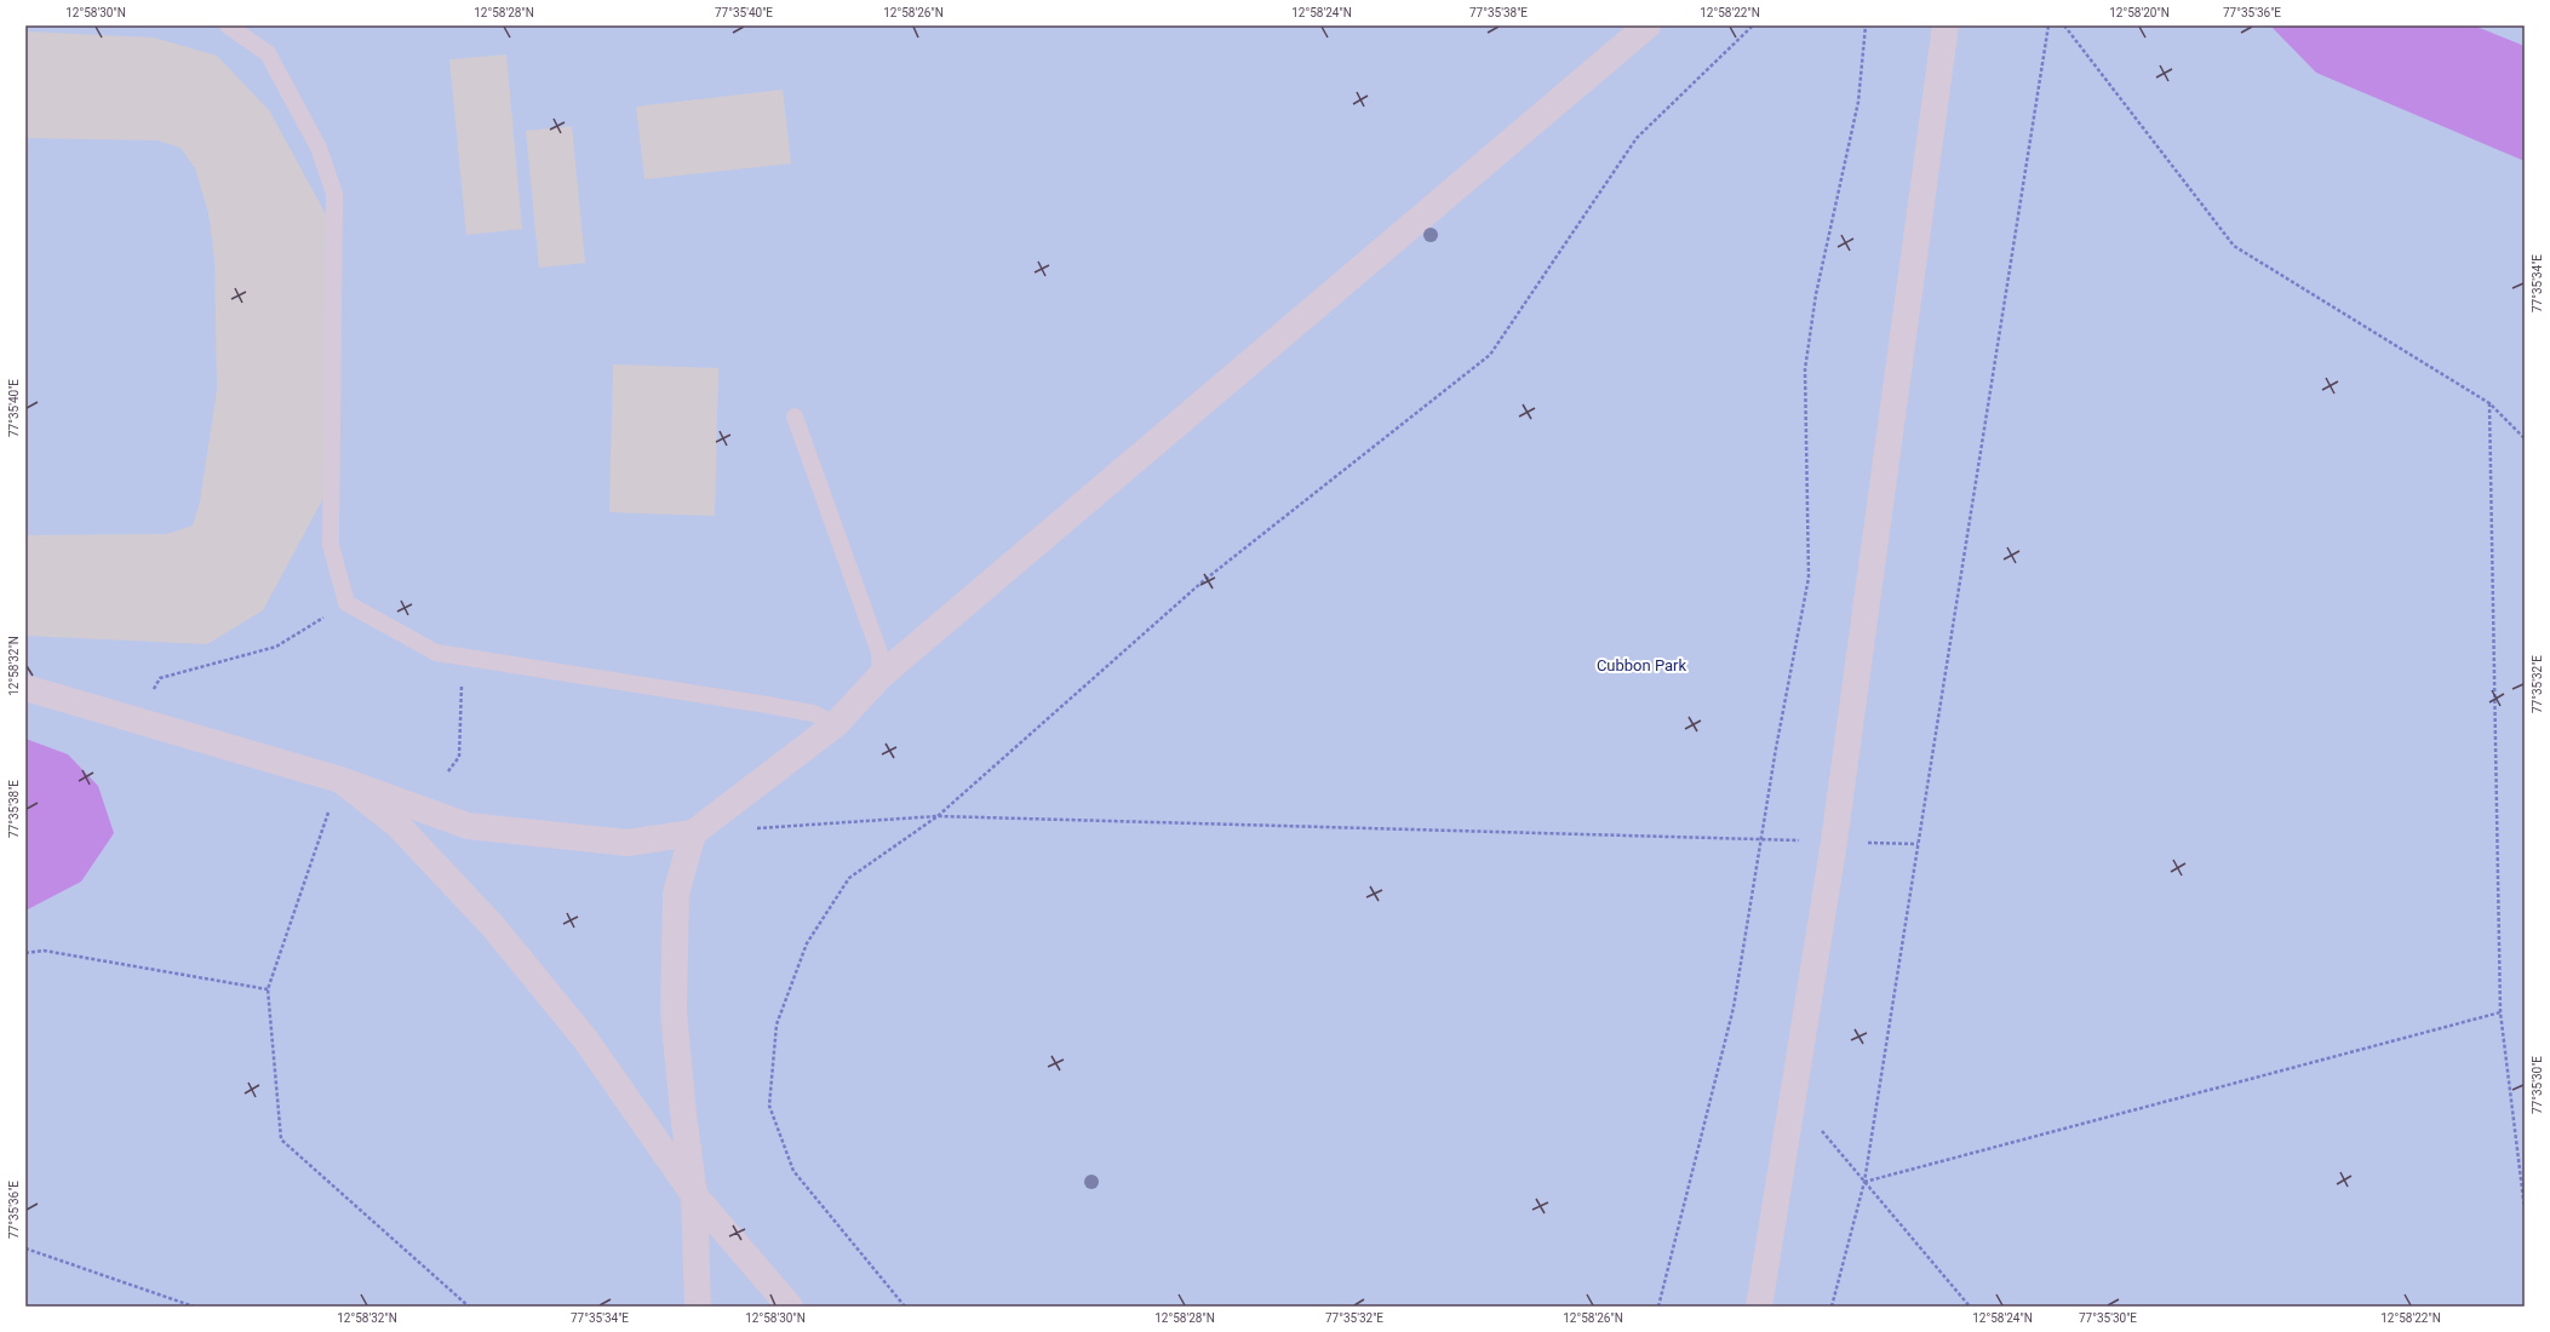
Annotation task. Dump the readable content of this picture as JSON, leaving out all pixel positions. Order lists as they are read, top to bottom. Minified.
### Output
{"parks":["Cubbon Park"],"coordinates":["12°58'30\"N","12°58'28\"N","77°35'40\"E","12°58'26\"N","12°58'24\"N","77°35'38\"E","12°58'22\"N","12°58'20\"N","77°35'36\"E","77°35'34\"E","12°58'32\"N","77°35'32\"E","77°35'30\"E"]}
